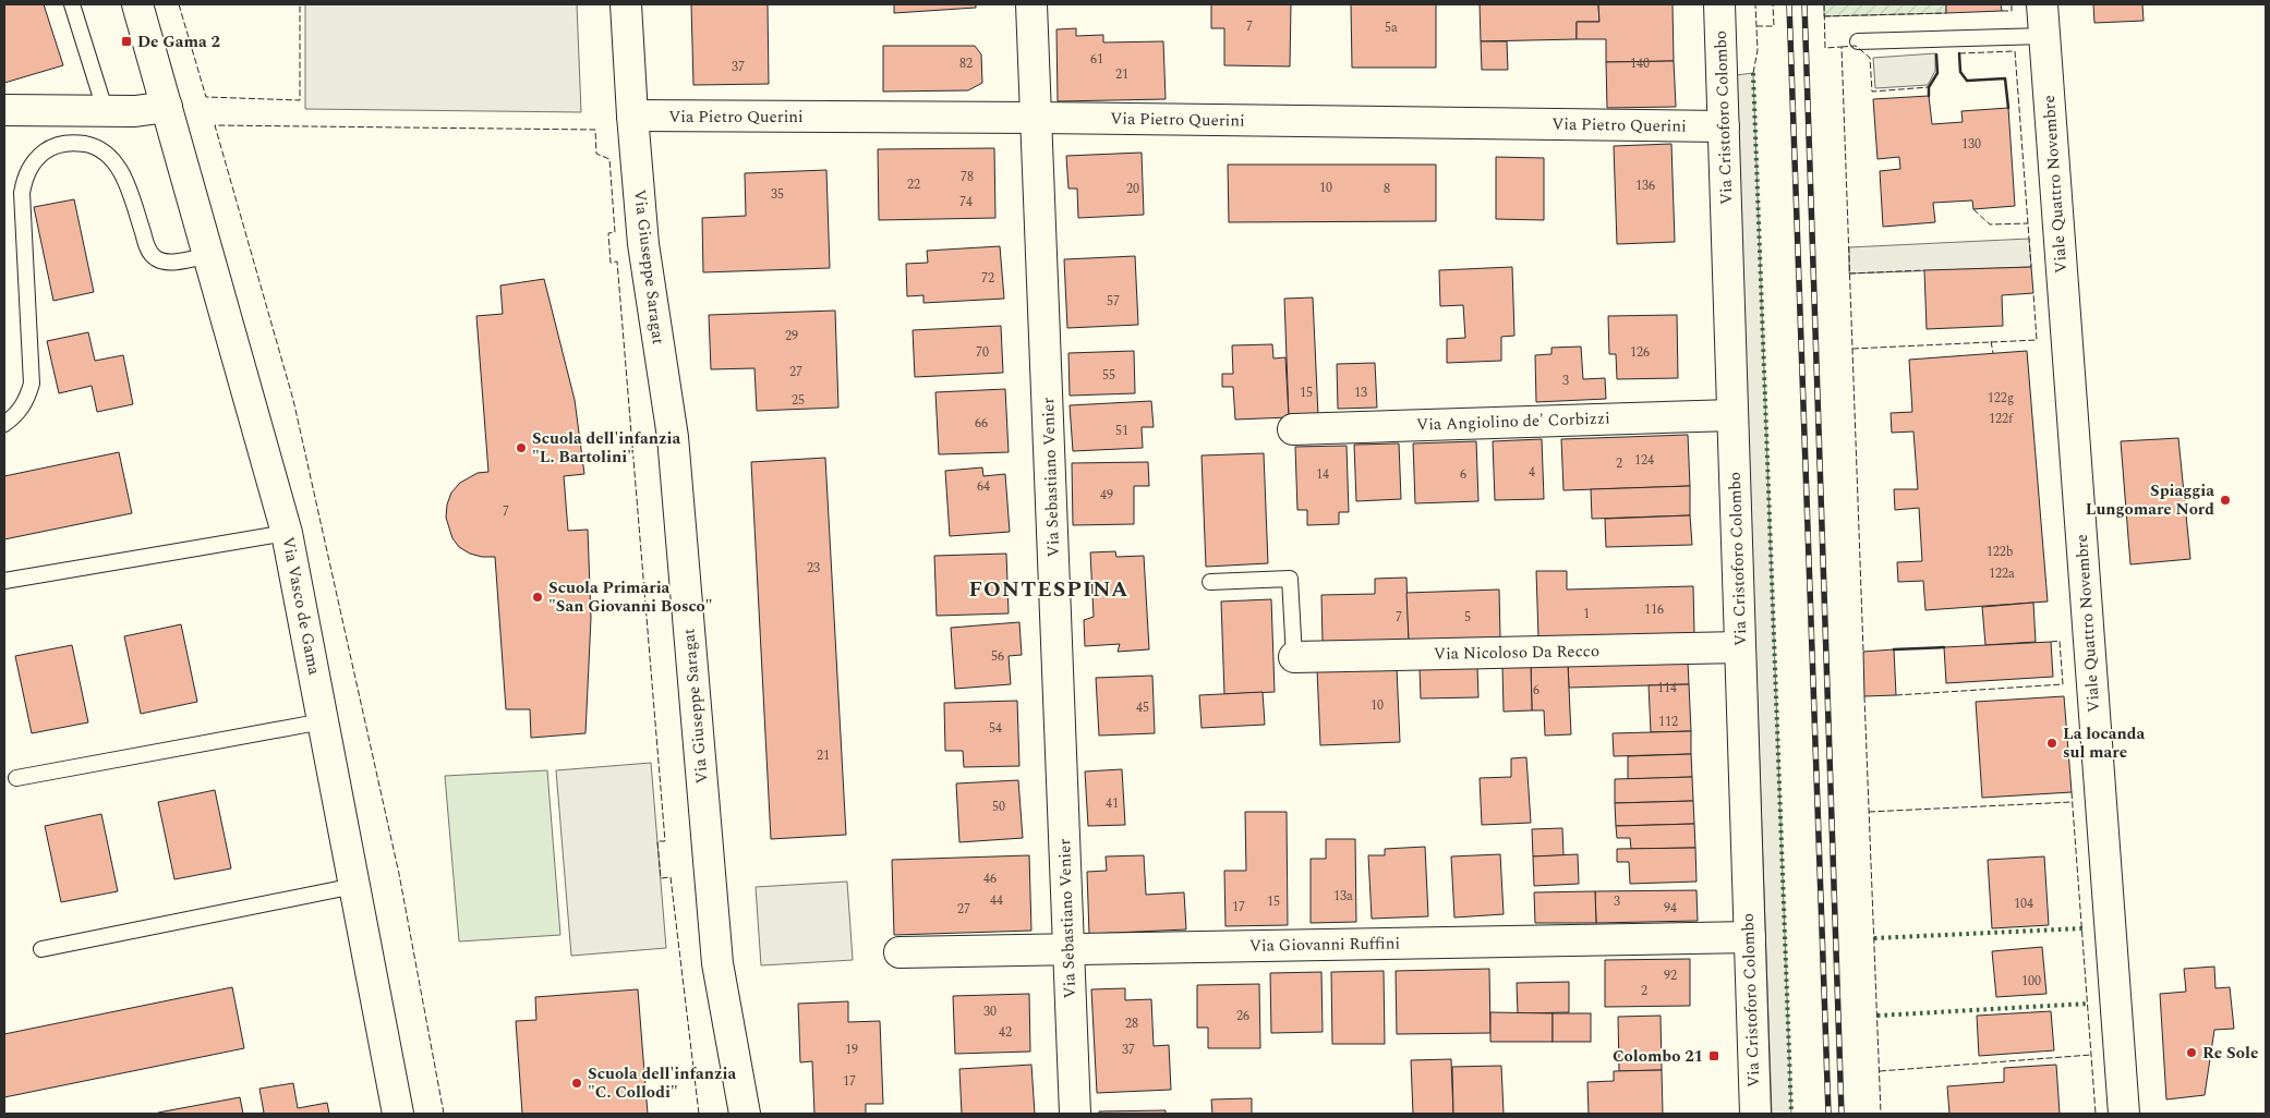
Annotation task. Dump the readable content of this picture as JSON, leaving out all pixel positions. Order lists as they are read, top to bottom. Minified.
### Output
{"streets":{"street":["Via Pietro Querini","Via Cristoforo Colombo","Viale Quattro Novembre","Via Giuseppe Saragat","Via Angiolino de' Corbizzi","Via Sebastiano Venier","Via Vasco de Gama","Via Nicoloso Da Recco","Via Giovanni Ruffini"]},"crossings":[["Via Pietro Querini","Via Cristoforo Colombo"],["Via Pietro Querini","Via Giuseppe Saragat"],["Via Pietro Querini","Via Sebastiano Venier"],["Via Cristoforo Colombo","Via Angiolino de' Corbizzi"],["Via Cristoforo Colombo","Via Nicoloso Da Recco"],["Via Cristoforo Colombo","Via Giovanni Ruffini"],["Via Sebastiano Venier","Via Giovanni Ruffini"]],"districts":["FONTESPINA"],"places":{"transit":["De Gama 2","Colombo 21"],"other":["Scuola dell'infanzia \"L. Bartolini\"","Spiaggia Lungomare Nord","Scuola Primaria \"San Giovanni Bosco\"","La locanda sul mare","Re Sole","Scuola dell'infanzia \"C. Collodi\""]},"house_numbers":["7","5a","61","82","140","37","21","130","78","22","136","10","20","8","35","74","72","57","29","70","126","27","55","3","15","13","122g","25","122f","66","51","124","2","4","14","6","64","49","7","122b","23","122a","116","1","7","5","56","114","6","10","45","112","54","21","41","50","46","13a","44","15","3","104","17","94","27","92","100","2","30","26","28","42","19","37","17"]}
